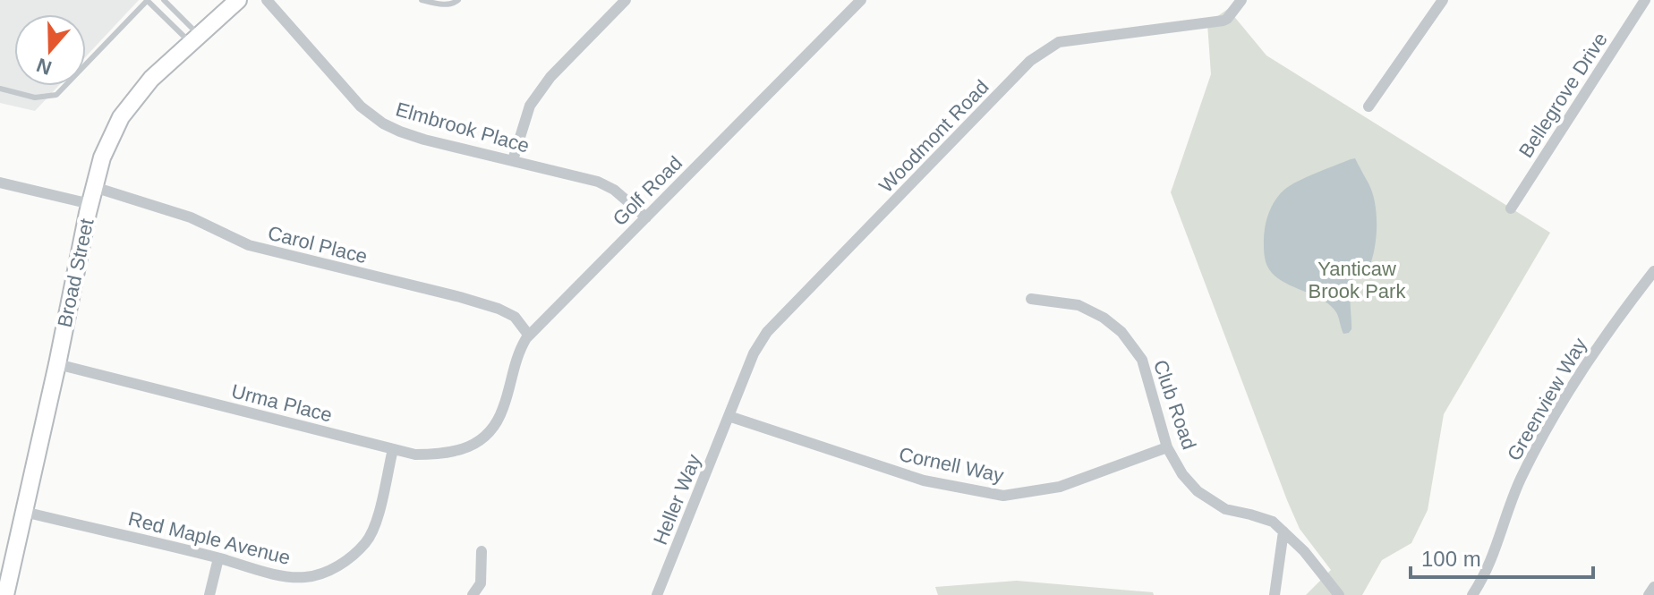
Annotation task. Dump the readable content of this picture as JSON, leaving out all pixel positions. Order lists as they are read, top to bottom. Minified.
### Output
{"streets":{"main road":["Broad Street"],"street":["Bellegrove Drive","Elmbrook Place","Woodmont Road","Golf Road","Carol Place","Greenview Way","Urma Place","Club Road","Cornell Way","Heller Way","Red Maple Avenue"]},"crossings":[["Elmbrook Place","Golf Road"],["Woodmont Road","Cornell Way"],["Woodmont Road","Heller Way"],["Golf Road","Carol Place"],["Golf Road","Urma Place"],["Carol Place","Broad Street"],["Broad Street","Urma Place"],["Broad Street","Red Maple Avenue"],["Urma Place","Red Maple Avenue"],["Club Road","Cornell Way"],["Cornell Way","Heller Way"]],"parks":["Yanticaw Brook Park"],"scale_bar":"100 m","north":"bottom"}
